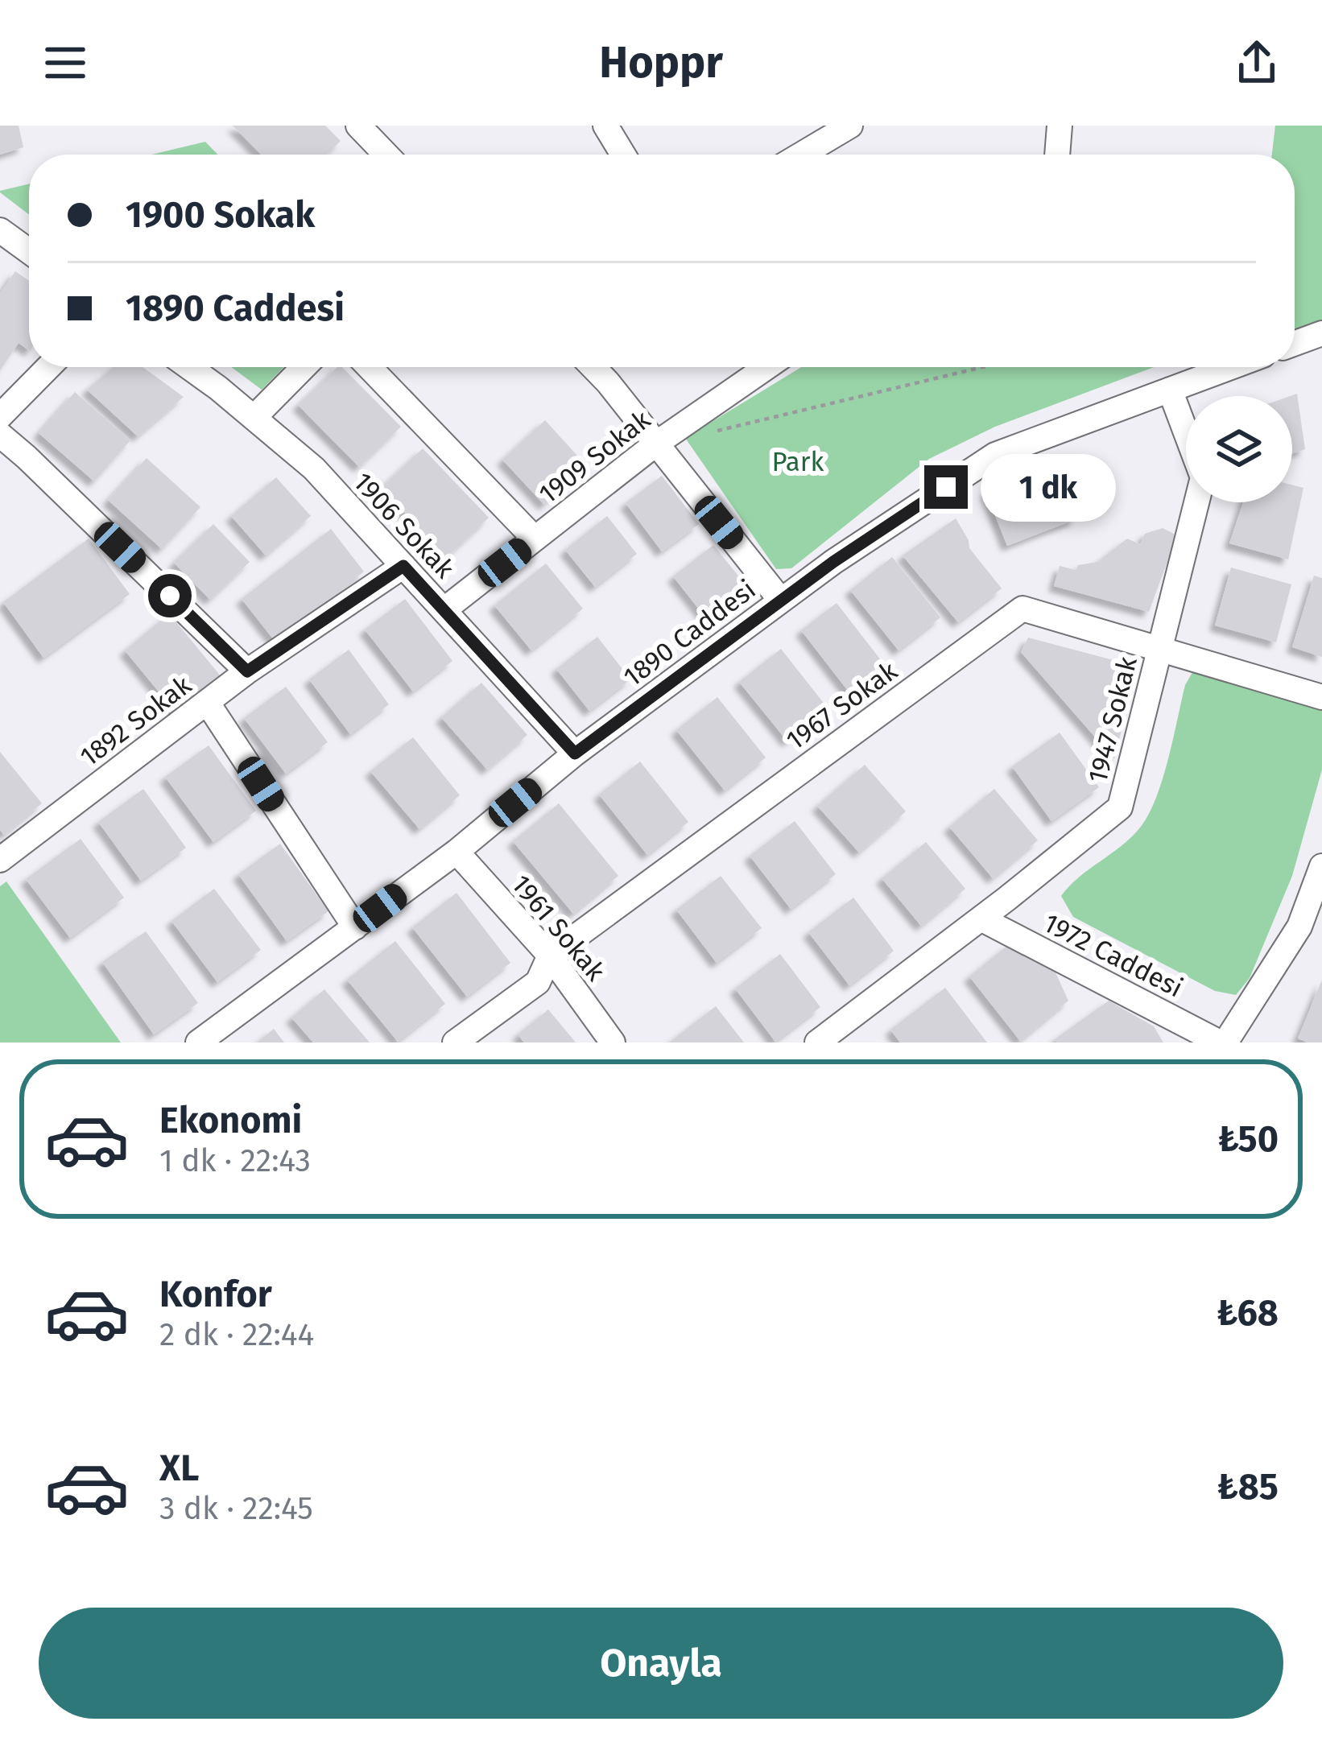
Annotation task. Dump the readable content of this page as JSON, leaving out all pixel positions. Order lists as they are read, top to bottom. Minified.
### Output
{"streets":{"street":["1909 Sokak","1906 Sokak","1890 Caddesi","1967 Sokak","1947 Sokak","1892 Sokak","1961 Sokak","1972 Caddesi"]},"crossings":[["1909 Sokak","1906 Sokak"],["1906 Sokak","1890 Caddesi"],["1906 Sokak","1892 Sokak"],["1890 Caddesi","1947 Sokak"],["1890 Caddesi","1961 Sokak"],["1967 Sokak","1947 Sokak"],["1967 Sokak","1961 Sokak"],["1947 Sokak","1972 Caddesi"]],"parks":["Park"],"page":{"header":"Hoppr","banner":["1900 Sokak","1890 Caddesi"],"bubble":"1 dk","list":[{"name":"Ekonomi","note":"1 dk · 22:43","value":"₺50"},{"name":"Konfor","note":"2 dk · 22:44","value":"₺68"},{"name":"XL","note":"3 dk · 22:45","value":"₺85"}],"buttons":"Onayla"}}
